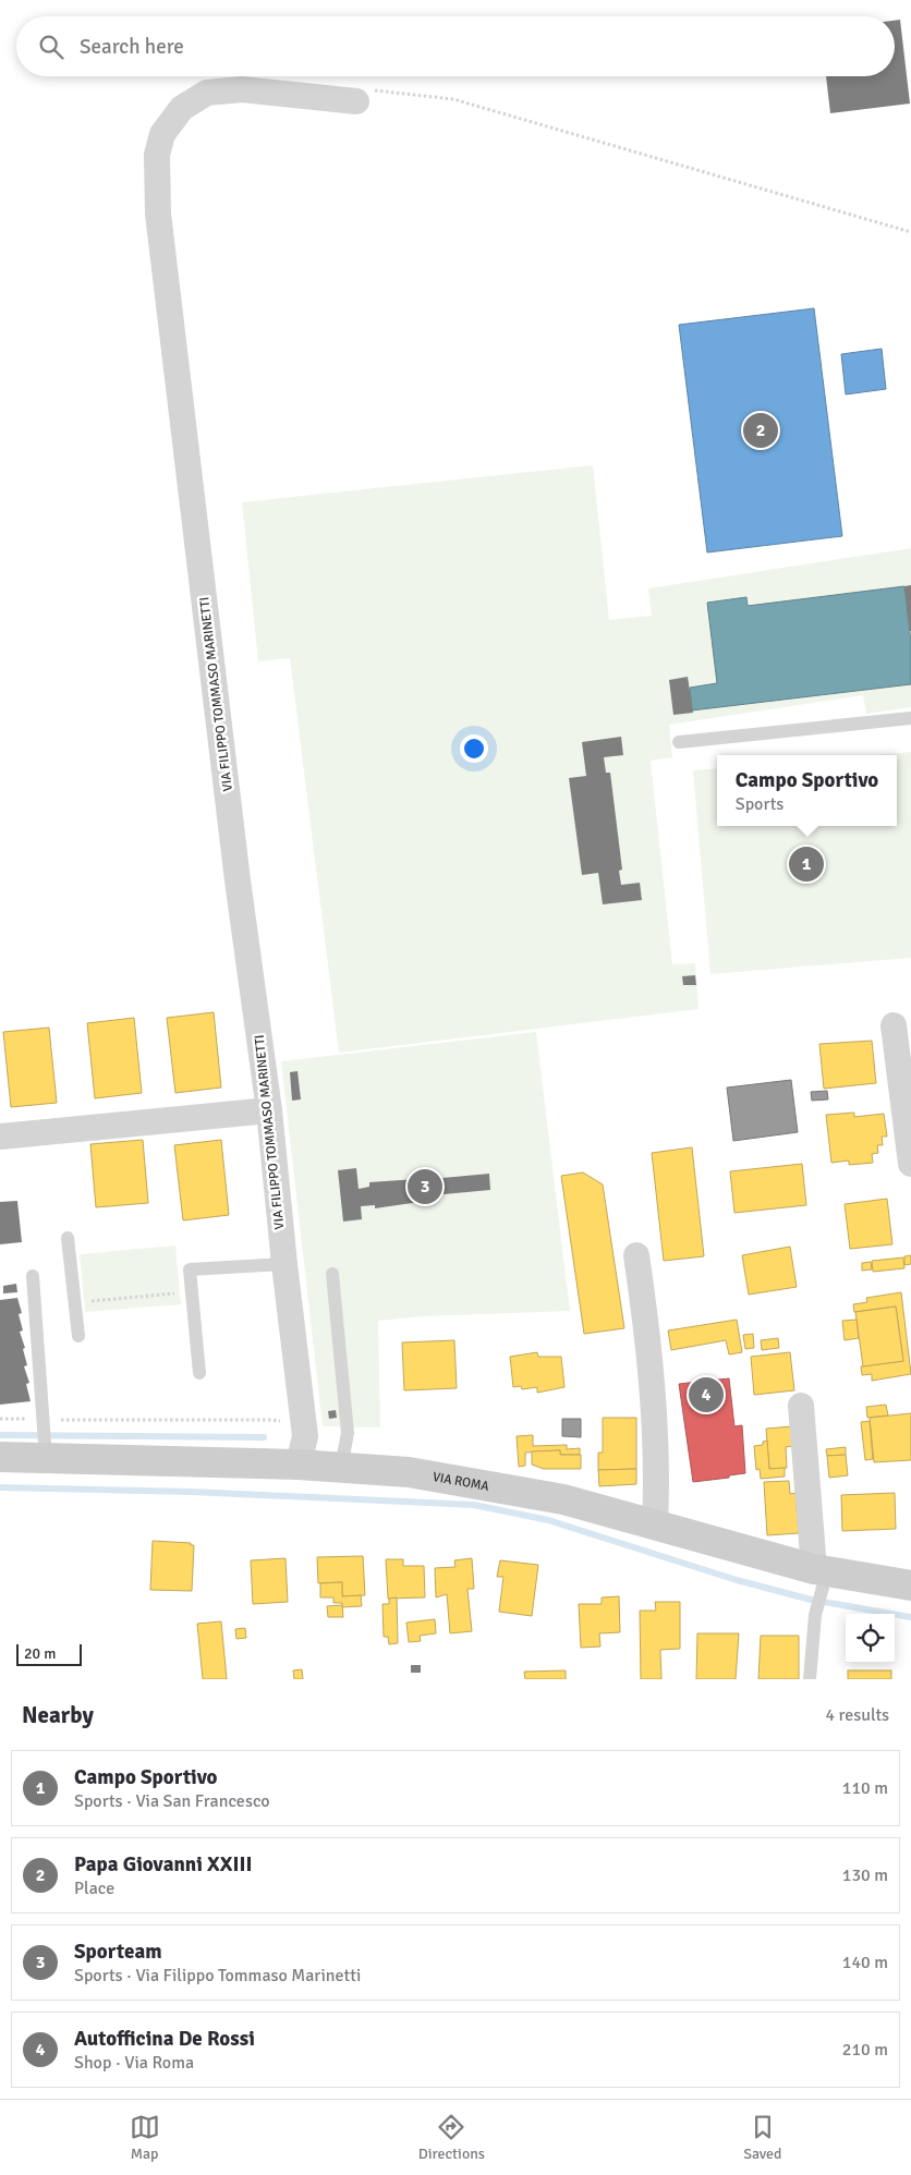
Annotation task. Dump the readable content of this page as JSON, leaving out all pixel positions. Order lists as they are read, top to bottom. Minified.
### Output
{"streets":{"main road":["VIA ROMA"],"street":["VIA FILIPPO TOMMASO MARINETTI"]},"crossings":[["VIA FILIPPO TOMMASO MARINETTI","VIA ROMA"]],"scale_bar":"20 m","page":{"search":"Search here","pins":["2","1","3","4"],"popup":["Campo Sportivo","Sports"],"scale":"20 m","heading":["Nearby","4 results"],"list":[{"mark":"1","name":"Campo Sportivo","note":"Sports · Via San Francesco","value":"110 m"},{"mark":"2","name":"Papa Giovanni XXIII","note":"Place","value":"130 m"},{"mark":"3","name":"Sporteam","note":"Sports · Via Filippo Tommaso Marinetti","value":"140 m"},{"mark":"4","name":"Autofficina De Rossi","note":"Shop · Via Roma","value":"210 m"}],"nav":["Map","Directions","Saved"]}}
